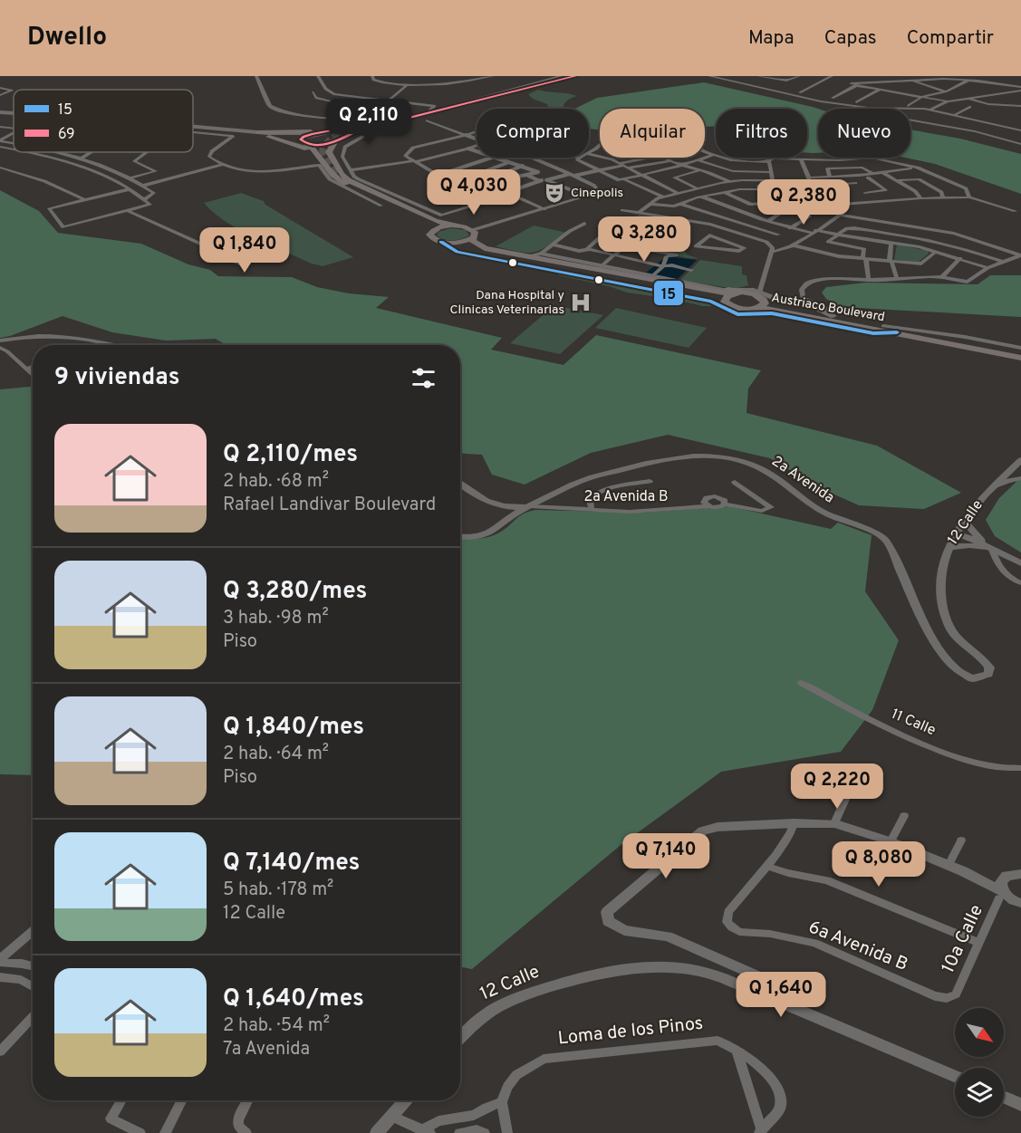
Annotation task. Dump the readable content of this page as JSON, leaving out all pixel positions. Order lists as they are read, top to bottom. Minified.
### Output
{"streets":{"main road":["Austriaco Boulevard"],"street":["2a Avenida","2a Avenida B","12 Calle","11 Calle","10a Calle","6a Avenida B","Loma de los Pinos"]},"crossings":[["2a Avenida","2a Avenida B"],["2a Avenida","12 Calle"],["10a Calle","6a Avenida B"]],"places":{"theatre":["Cinepolis"],"hospital":["Dana Hospital y Clinicas Veterinarias"]},"lines":["transit line 69","transit line 15"],"legend":["15","69"],"north":"bottom right","page":{"header":"Dwello","nav":["Mapa","Capas","Compartir"],"price":["Q 2,110","Q 4,030","Q 2,380","Q 3,280","Q 1,840","Q 2,220","Q 7,140","Q 8,080","Q 1,640"],"chip":["Comprar","Alquilar","Filtros","Nuevo"],"heading":"9 viviendas","list":[{"name":"Q 2,110/mes","note":"2 hab. · 68 m² · Rafael Landivar Boulevard"},{"name":"Q 3,280/mes","note":"3 hab. · 98 m² · Piso"},{"name":"Q 1,840/mes","note":"2 hab. · 64 m² · Piso"},{"name":"Q 7,140/mes","note":"5 hab. · 178 m² · 12 Calle"},{"name":"Q 1,640/mes","note":"2 hab. · 54 m² · 7a Avenida"}]}}
